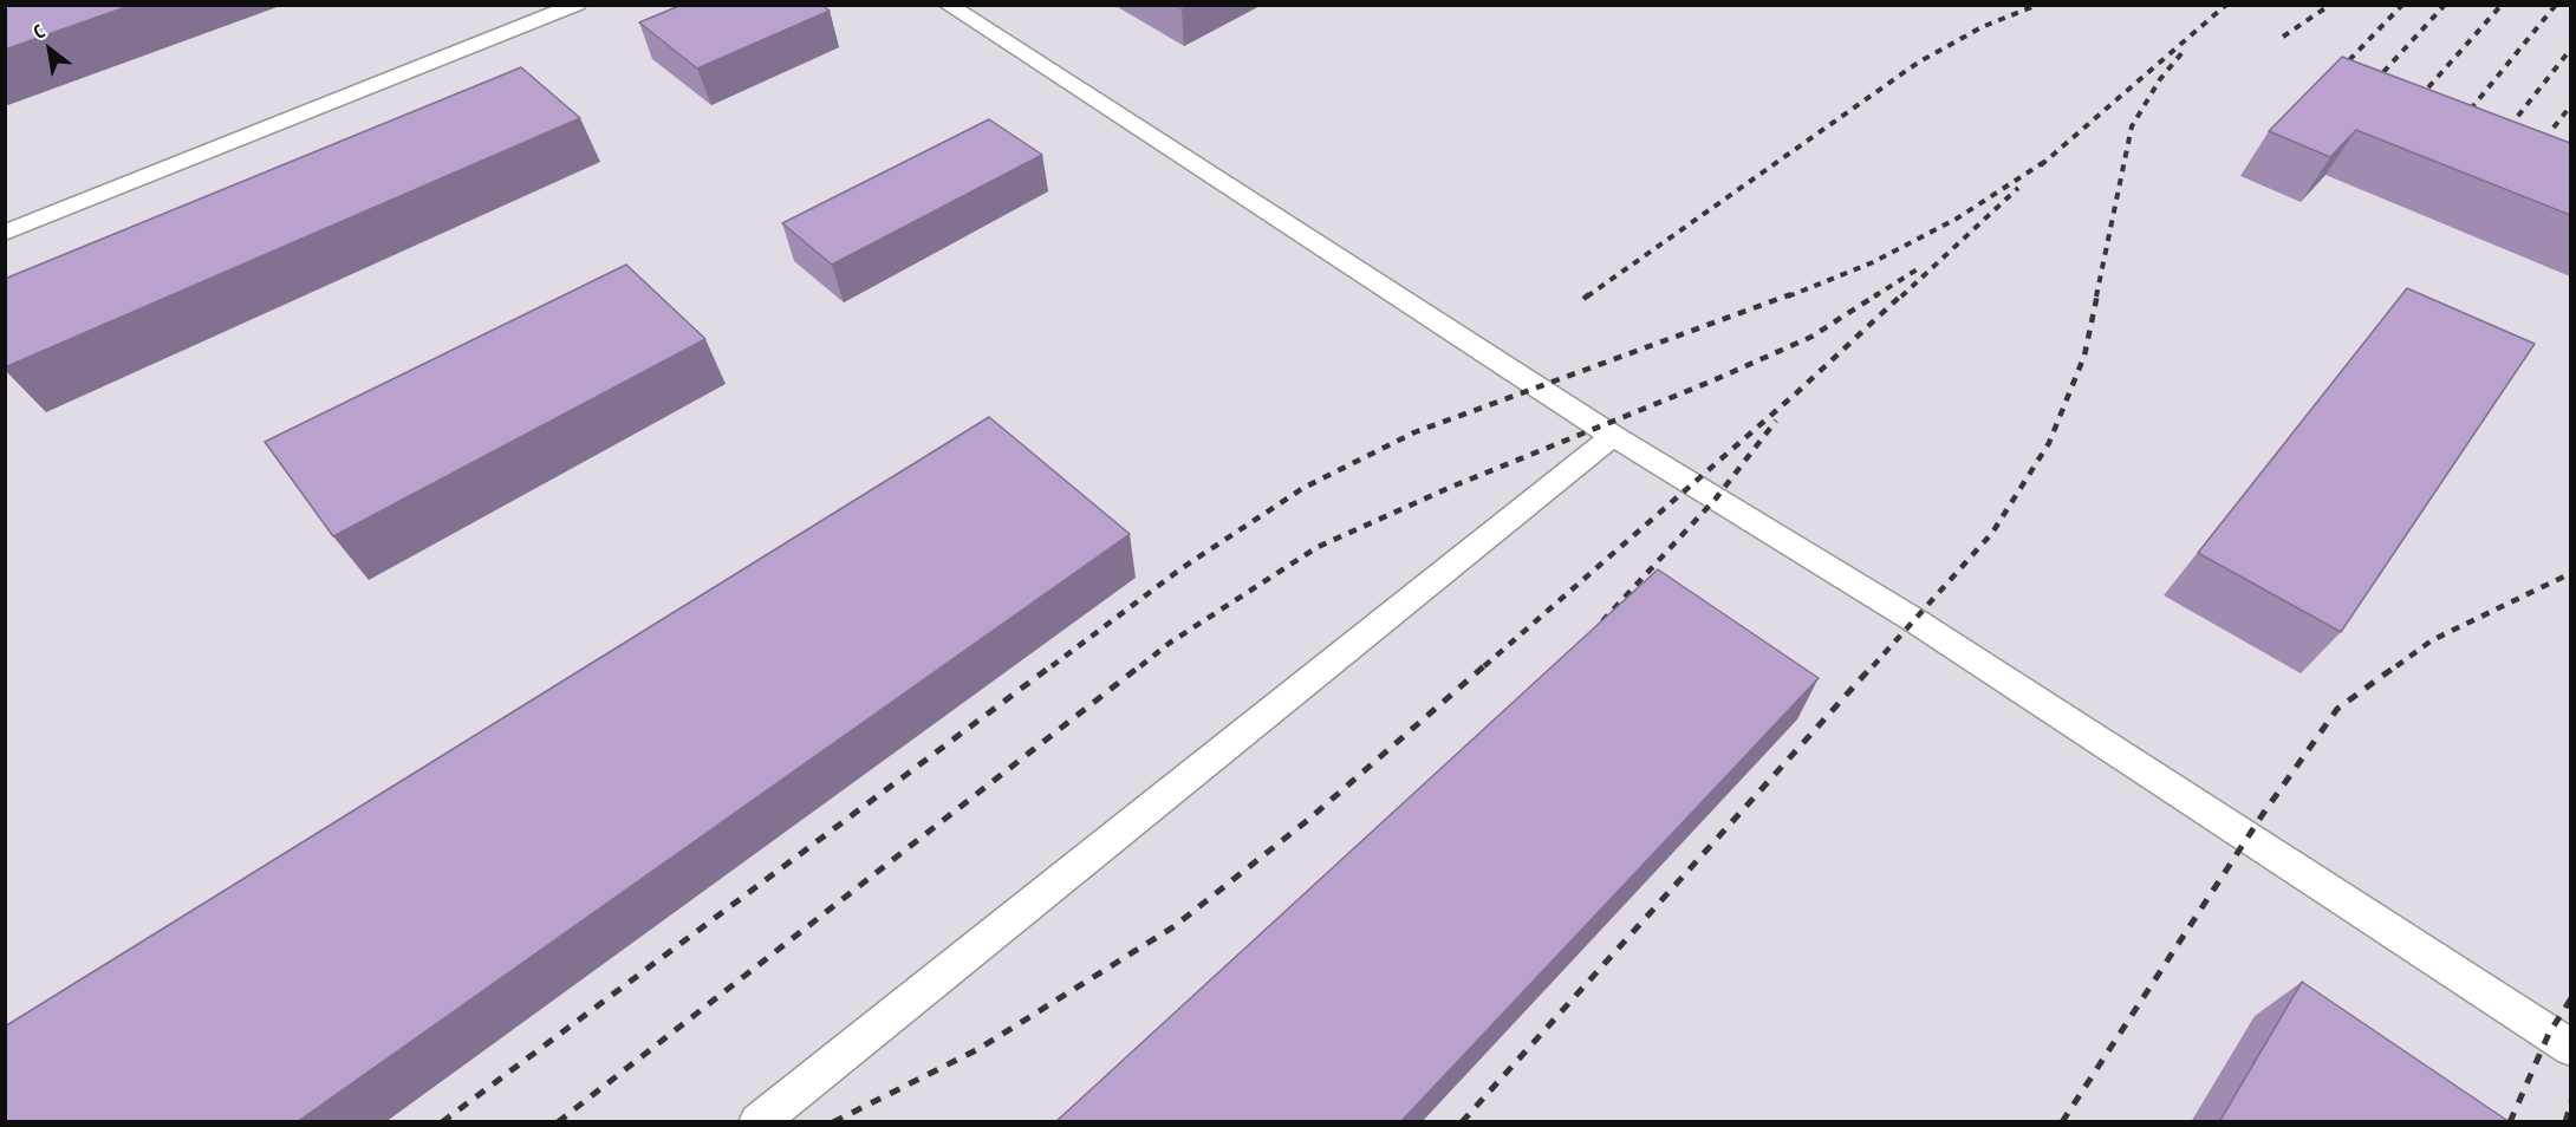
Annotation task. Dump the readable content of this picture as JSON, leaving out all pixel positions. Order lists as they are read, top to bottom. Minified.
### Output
{"north":"top left"}
